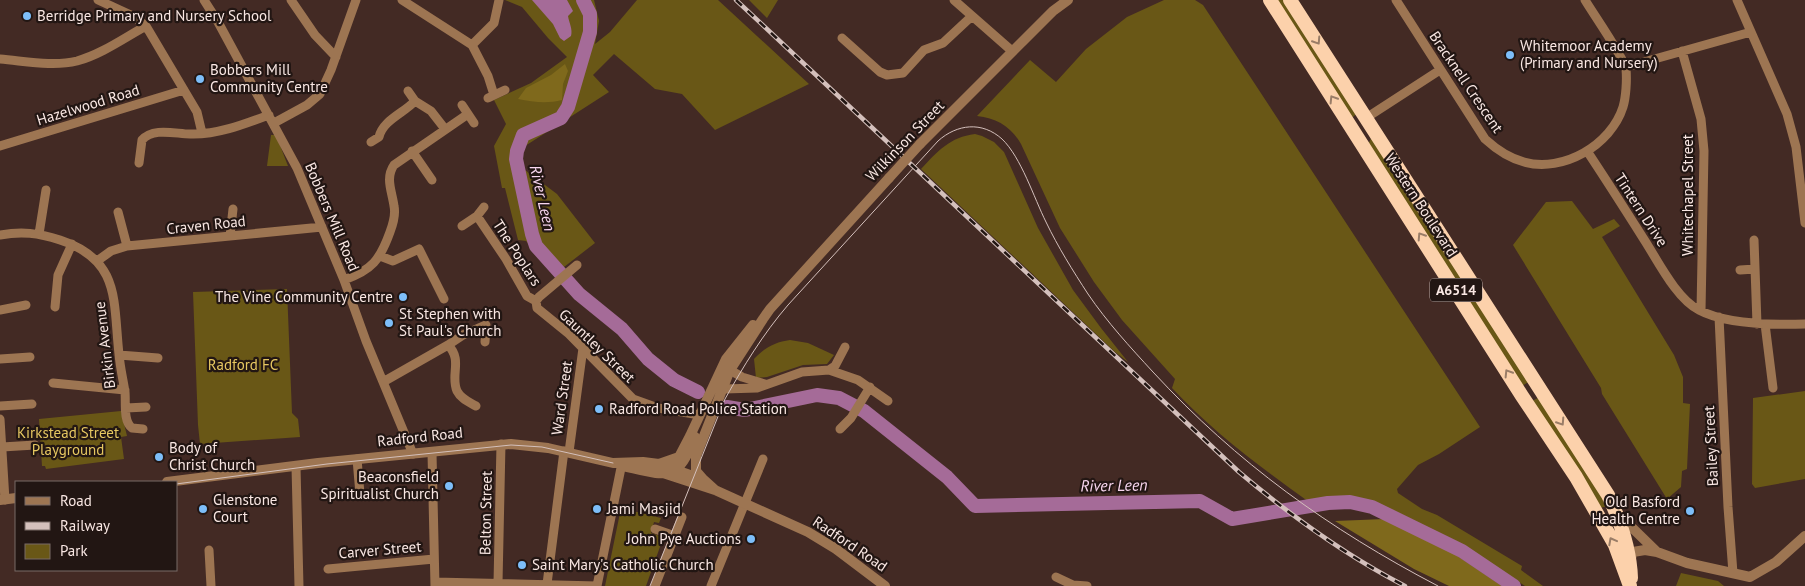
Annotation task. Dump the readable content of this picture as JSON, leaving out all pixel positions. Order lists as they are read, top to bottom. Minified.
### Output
{"streets":{"highway":["Western Boulevard","A6514"],"street":["Bracknell Crescent","Hazelwood Road","Wilkinson Street","Whitechapel Street","Tintern Drive","Bobbers Mill Road","Craven Road","The Poplars","Birkin Avenue","Gauntley Street","Ward Street","Radford Road","Bailey Street","Belton Street","Carver Street"]},"crossings":[["Bracknell Crescent","Tintern Drive"],["Wilkinson Street","Gauntley Street"],["Wilkinson Street","Radford Road"],["Whitechapel Street","Tintern Drive"],["Western Boulevard","Bailey Street"],["Tintern Drive","Bailey Street"],["Bobbers Mill Road","Craven Road"],["Bobbers Mill Road","Radford Road"],["Craven Road","Birkin Avenue"],["The Poplars","Gauntley Street"],["Gauntley Street","Ward Street"],["Ward Street","Radford Road"],["Radford Road","Belton Street"]],"water":["River Leen"],"parks":["Radford FC","Kirkstead Street Playground"],"places":["Berridge Primary and Nursery School","Whitemoor Academy (Primary and Nursery)","Bobbers Mill Community Centre","The Vine Community Centre","St Stephen with St Paul's Church","Radford Road Police Station","Body of Christ Church","Beaconsfield Spiritualist Church","Glenstone Court","Jami Masjid","Old Basford Health Centre","John Pye Auctions","Saint Mary's Catholic Church"],"legend":["Road","Railway","Park"]}
